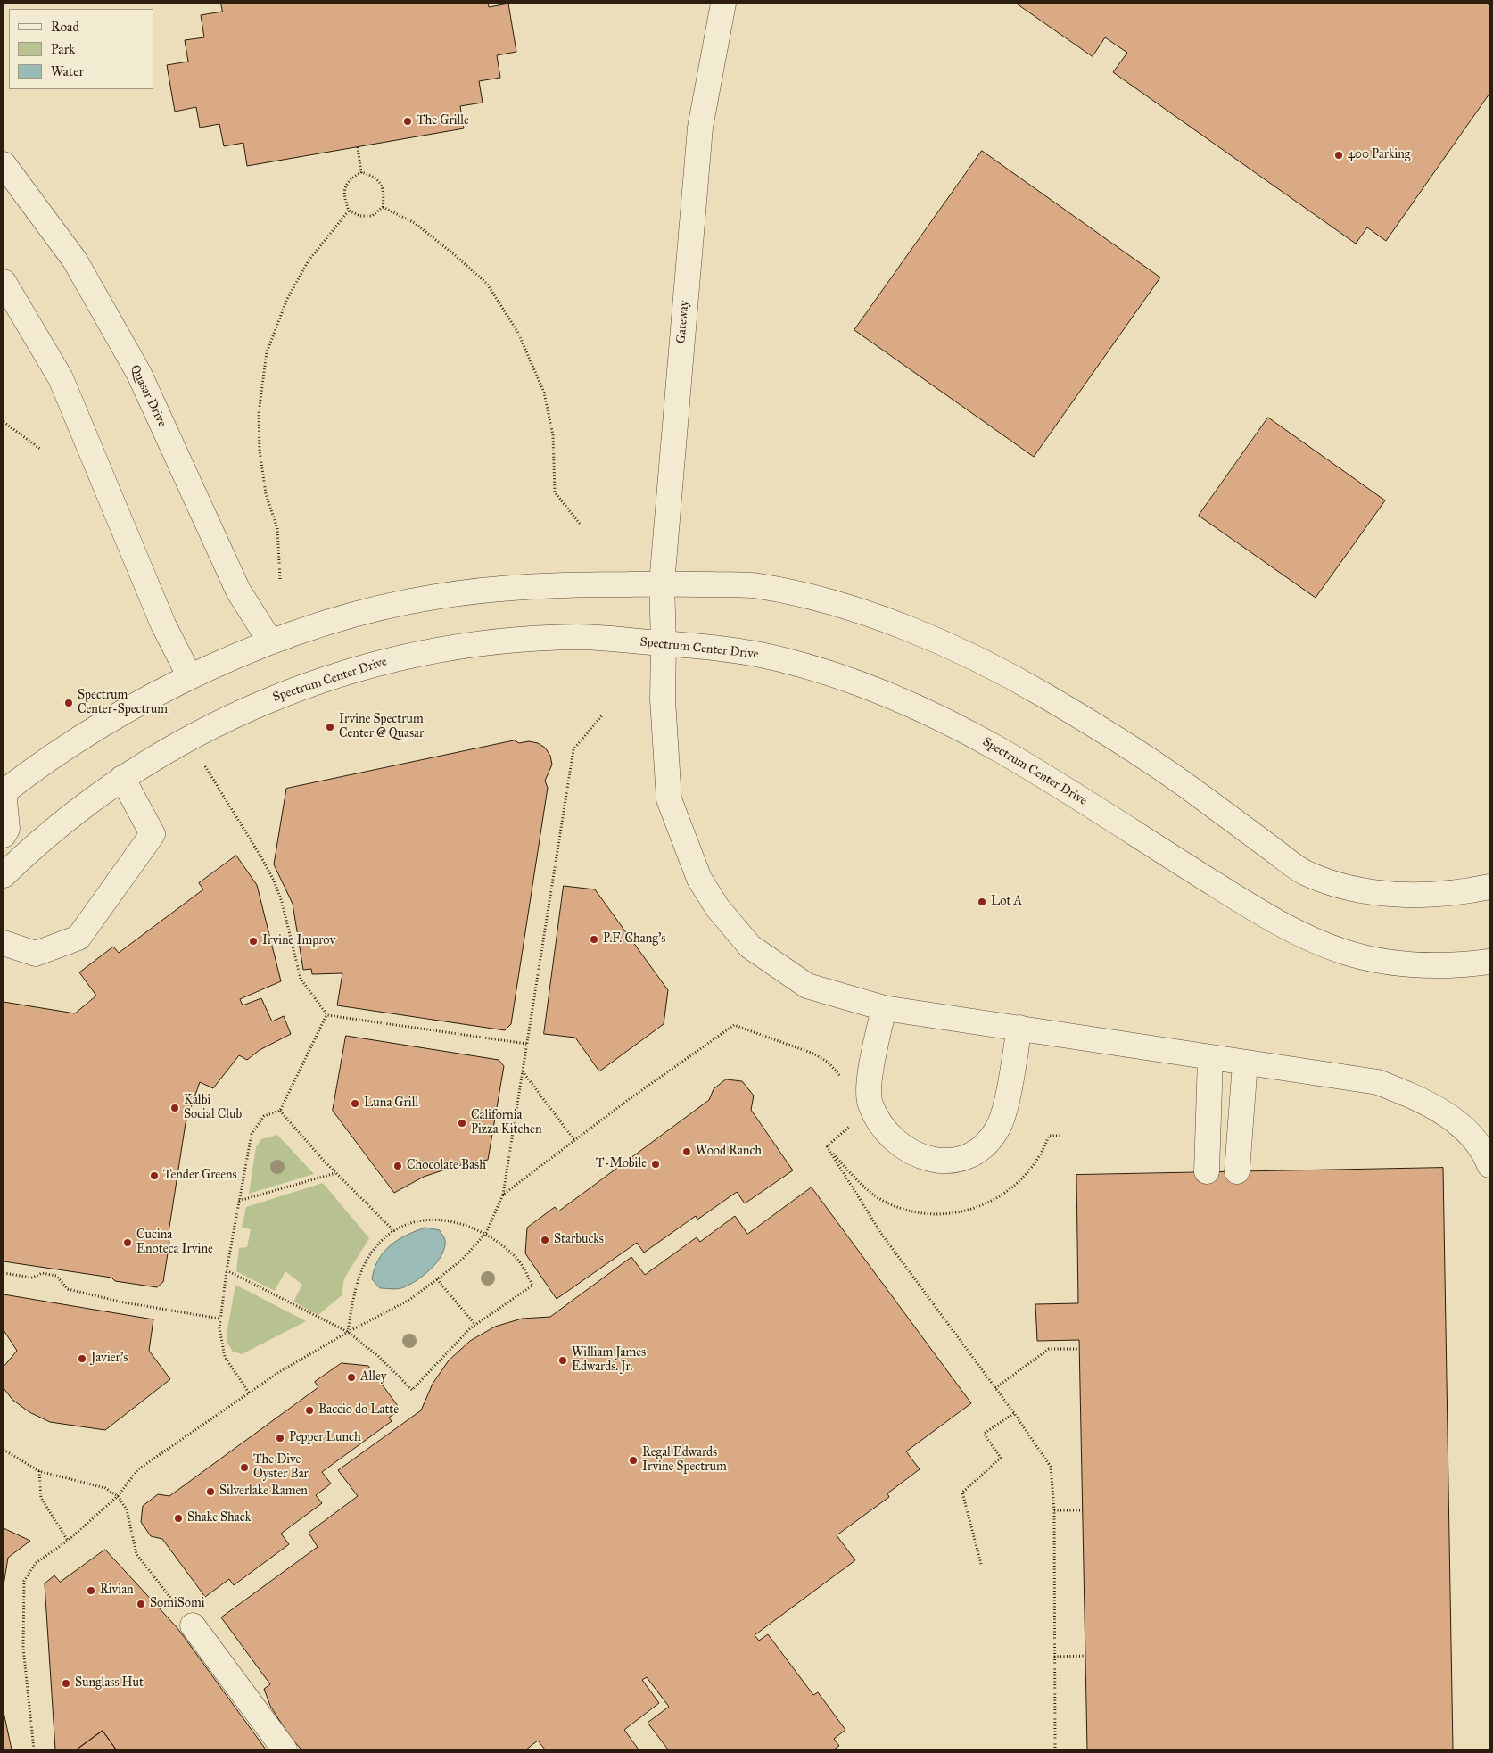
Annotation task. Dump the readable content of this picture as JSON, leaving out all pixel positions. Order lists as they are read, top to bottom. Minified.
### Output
{"streets":{"street":["Gateway","Quasar Drive","Spectrum Center Drive"]},"crossings":[["Gateway","Spectrum Center Drive"]],"places":["The Grille","400 Parking","Spectrum Center-Spectrum","Irvine Spectrum Center @ Quasar","Lot A","P.F. Chang's","Irvine Improv","Luna Grill","Kalbi Social Club","California Pizza Kitchen","Wood Ranch","T-Mobile","Chocolate Bash","Tender Greens","Starbucks","Cucina Enoteca Irvine","Javier's","William James Edwards. Jr.","Alley","Baccio do Latte","Pepper Lunch","Regal Edwards Irvine Spectrum","The Dive Oyster Bar","Silverlake Ramen","Shake Shack","Rivian","SomiSomi","Sunglass Hut"],"legend":["Road","Park","Water"]}
